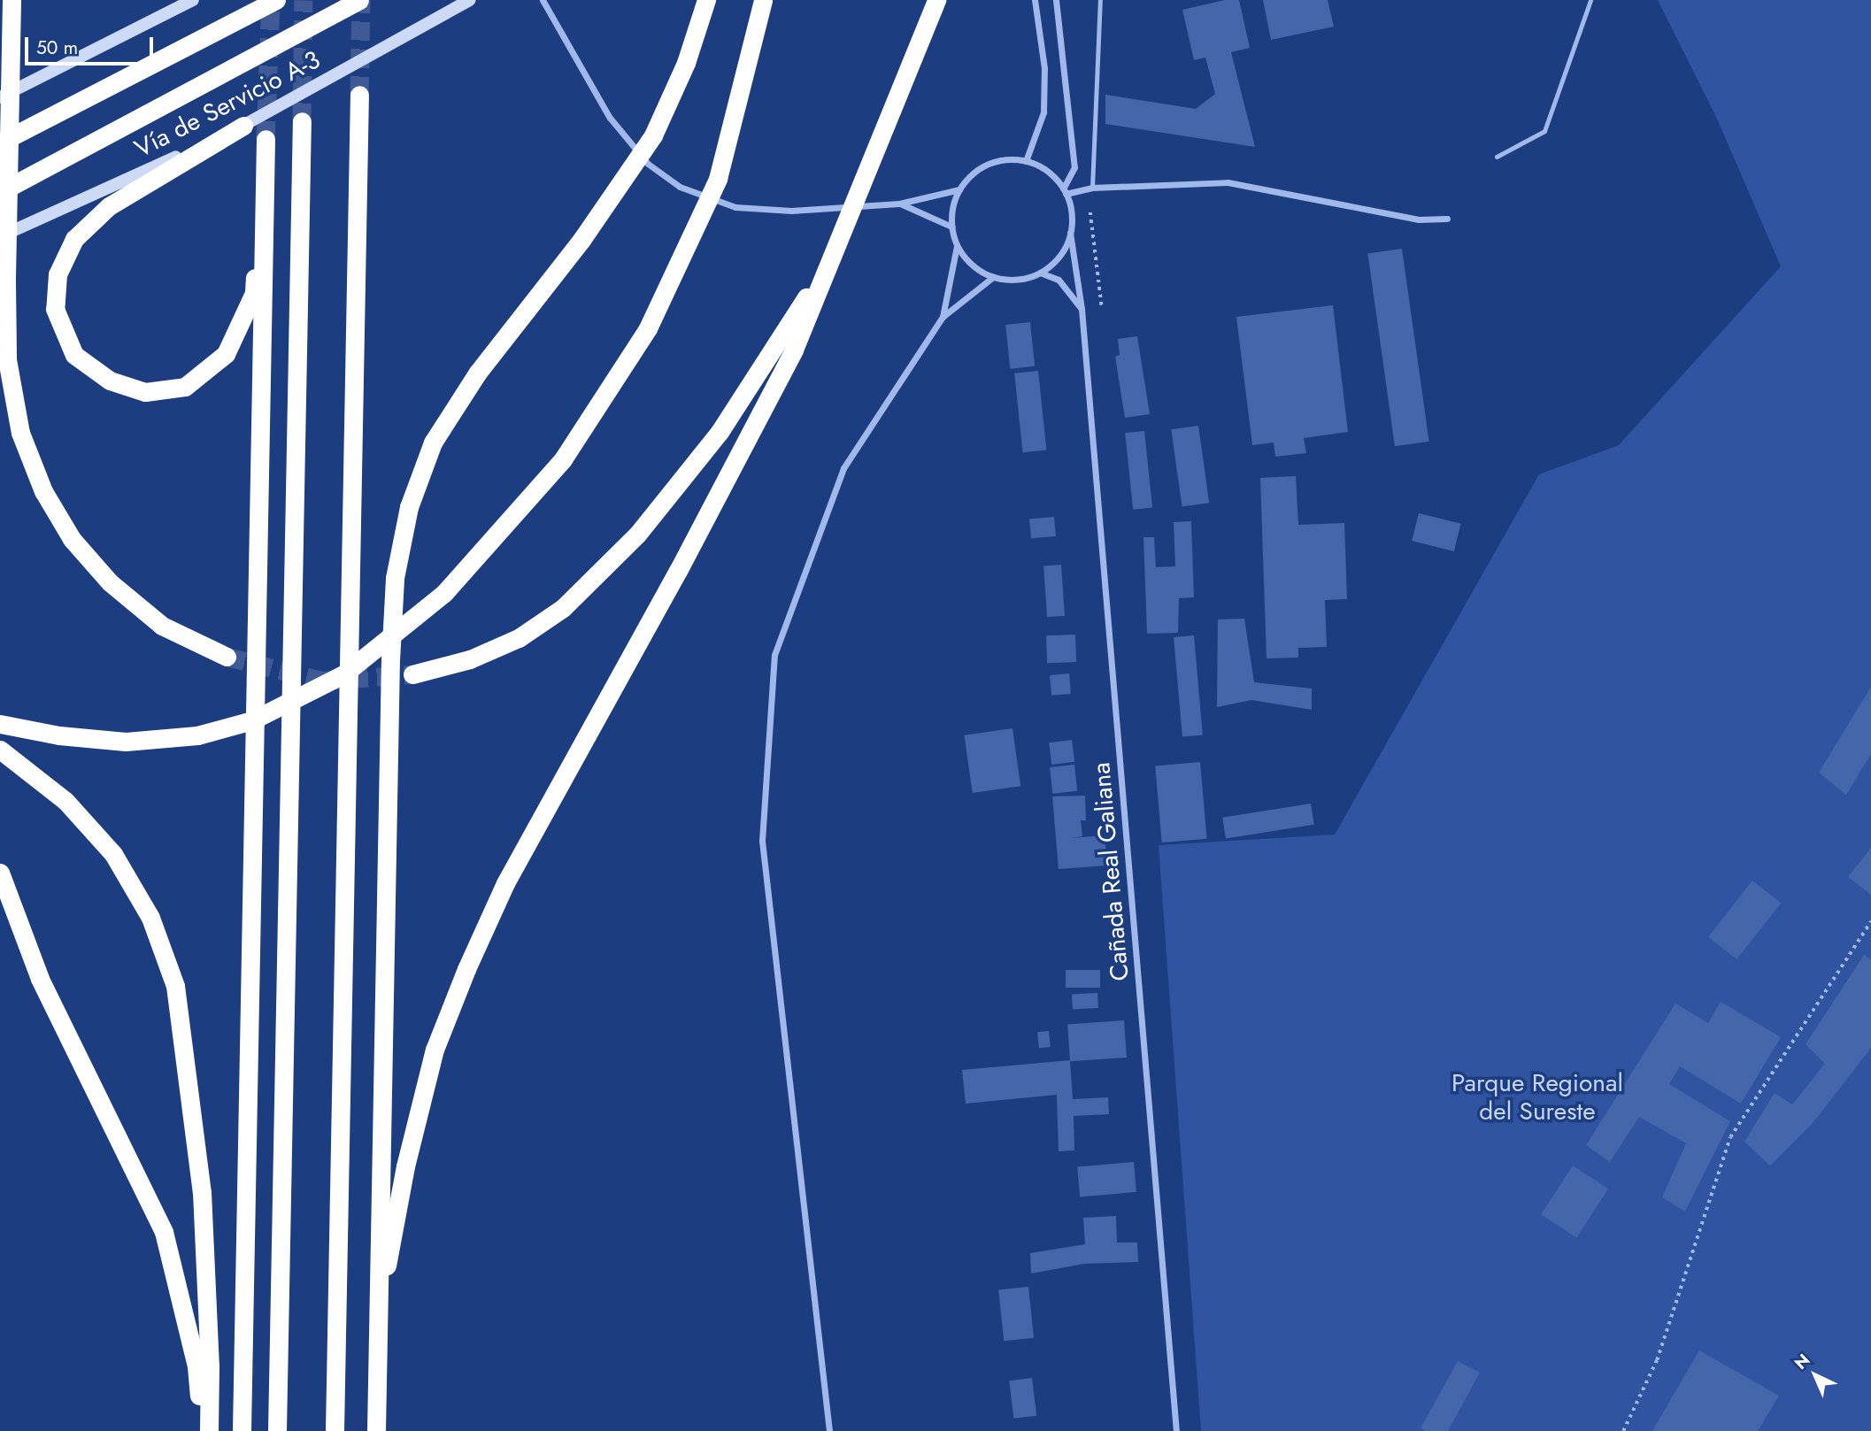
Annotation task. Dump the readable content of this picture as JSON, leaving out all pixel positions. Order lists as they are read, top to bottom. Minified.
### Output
{"streets":{"main road":["Vía de Servicio A-3"],"street":["Cañada Real Galiana"]},"parks":["Parque Regional del Sureste"],"scale_bar":"50 m","north":"top left"}
